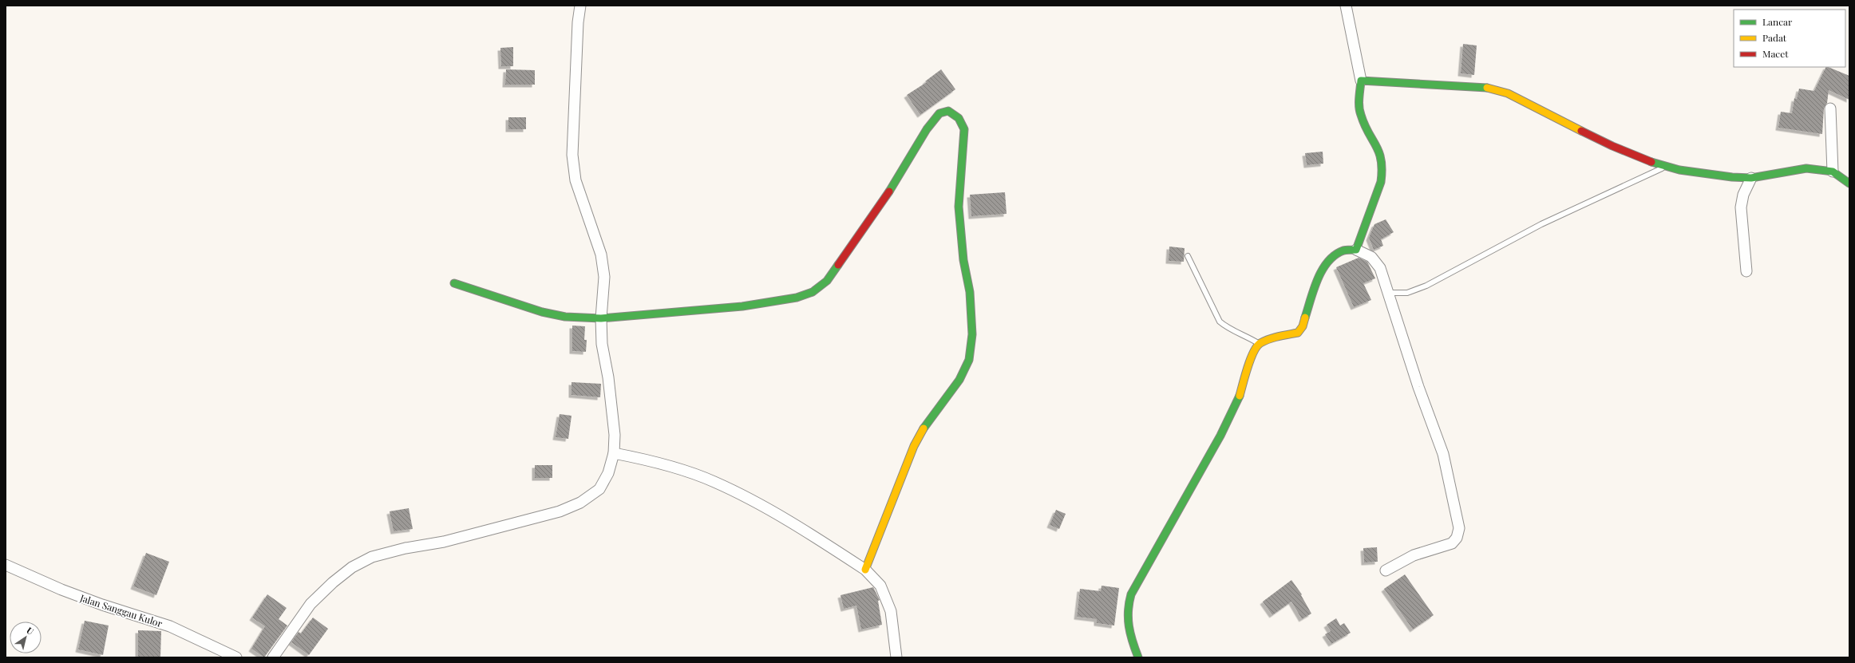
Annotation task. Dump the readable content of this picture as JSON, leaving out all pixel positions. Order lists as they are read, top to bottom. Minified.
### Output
{"streets":{"street":["Jalan Sanggau Kulor"]},"legend":["Lancar","Padat","Macet"],"north":"top right"}
